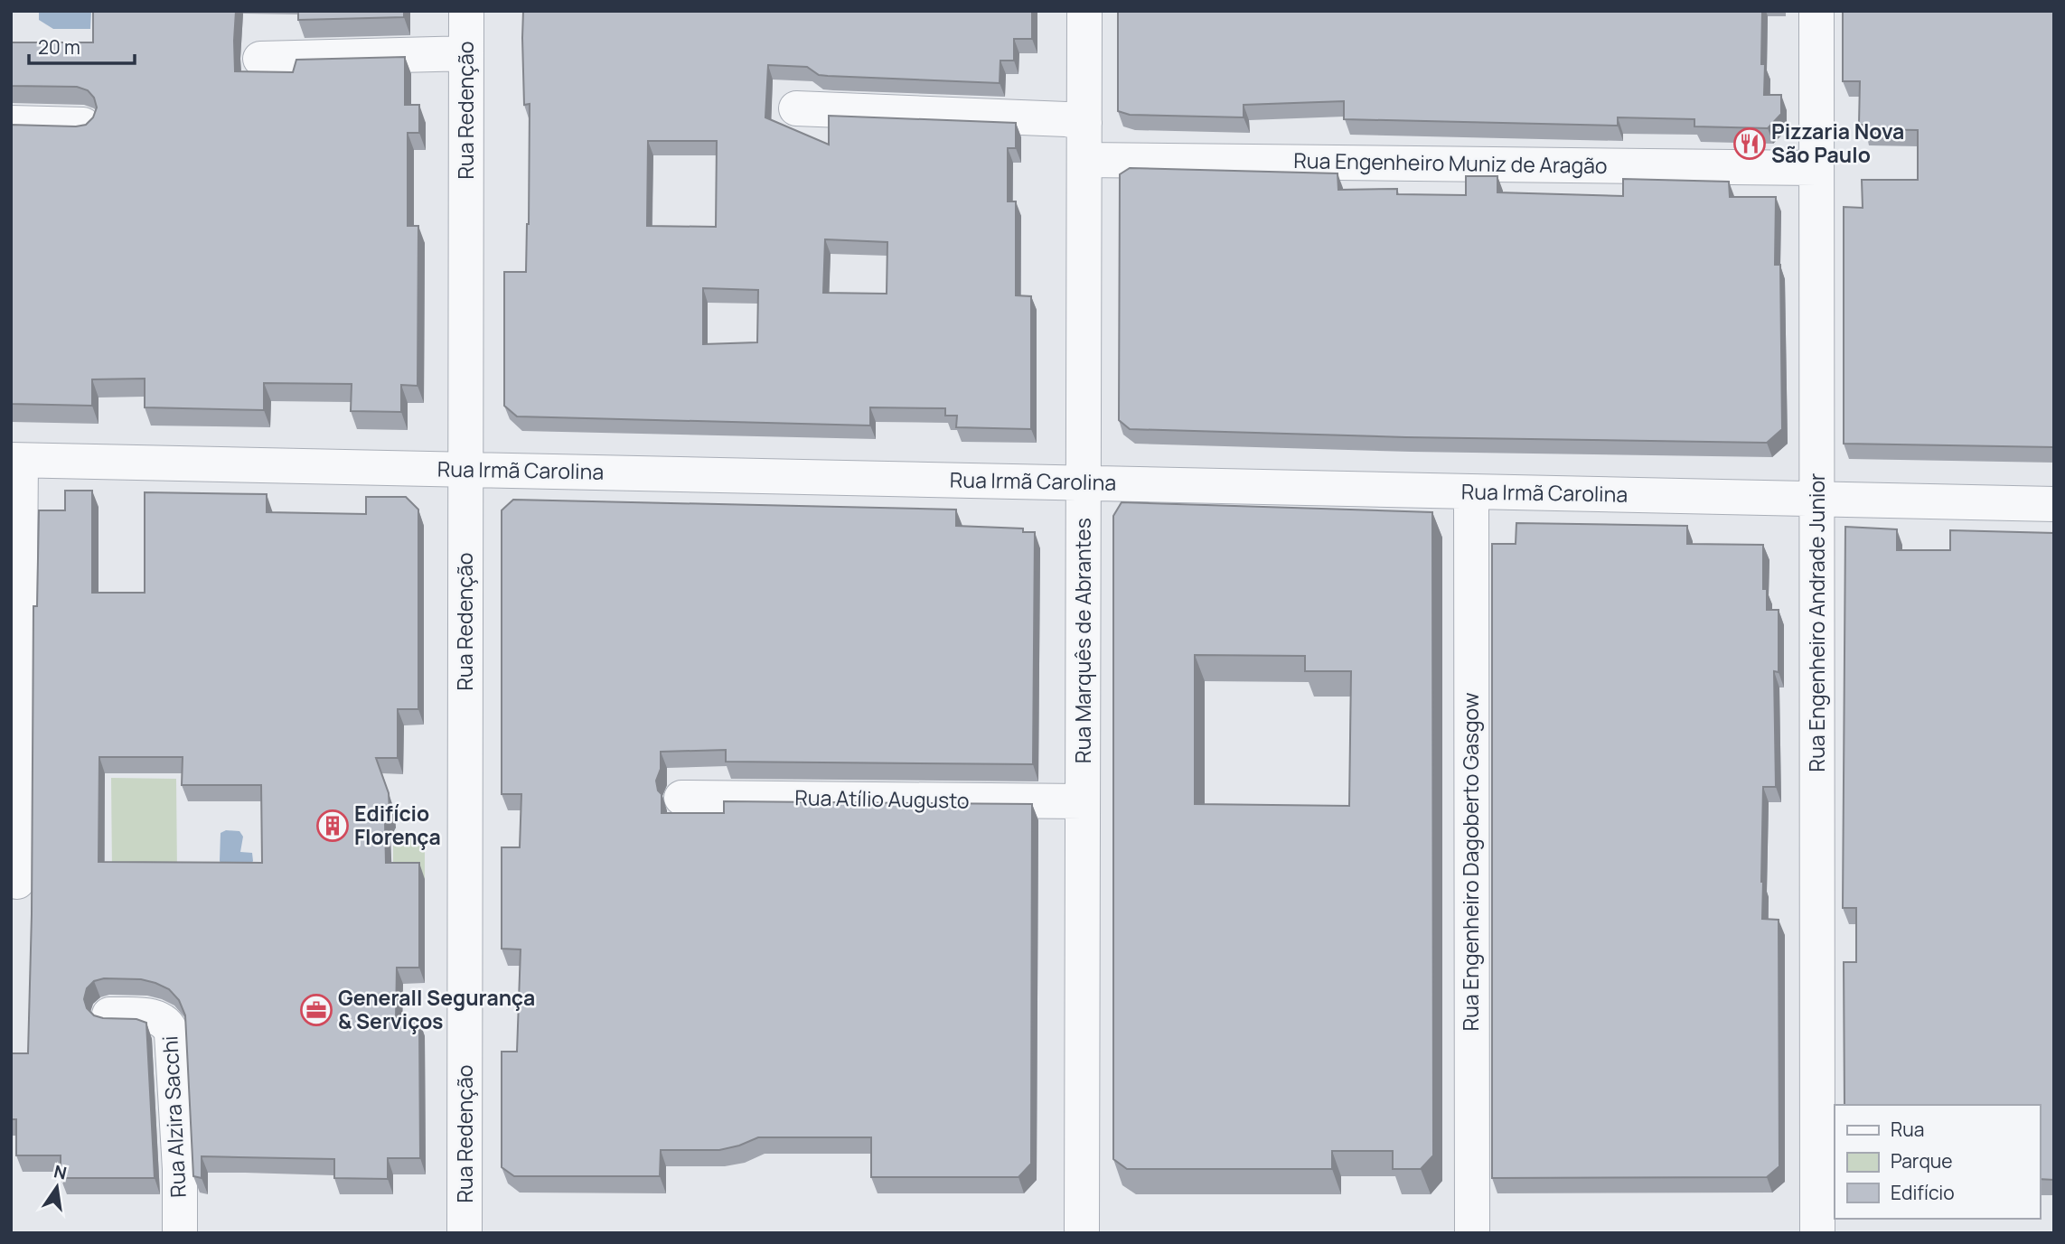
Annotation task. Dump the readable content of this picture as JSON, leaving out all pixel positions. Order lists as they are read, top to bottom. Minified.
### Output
{"streets":{"street":["Rua Redenção","Rua Engenheiro Muniz de Aragão","Rua Irmã Carolina","Rua Engenheiro Andrade Junior","Rua Marquês de Abrantes","Rua Atílio Augusto","Rua Engenheiro Dagoberto Gasgow","Rua Alzira Sacchi"]},"crossings":[["Rua Redenção","Rua Irmã Carolina"],["Rua Engenheiro Muniz de Aragão","Rua Engenheiro Andrade Junior"],["Rua Engenheiro Muniz de Aragão","Rua Marquês de Abrantes"],["Rua Irmã Carolina","Rua Engenheiro Andrade Junior"],["Rua Irmã Carolina","Rua Marquês de Abrantes"],["Rua Irmã Carolina","Rua Engenheiro Dagoberto Gasgow"],["Rua Marquês de Abrantes","Rua Atílio Augusto"]],"places":{"restaurant":["Pizzaria Nova São Paulo"],"building":["Edifício Florença"],"office":["Generall Segurança & Serviços"]},"legend":["Rua","Parque","Edifício"],"scale_bar":"20 m","north":"top"}
